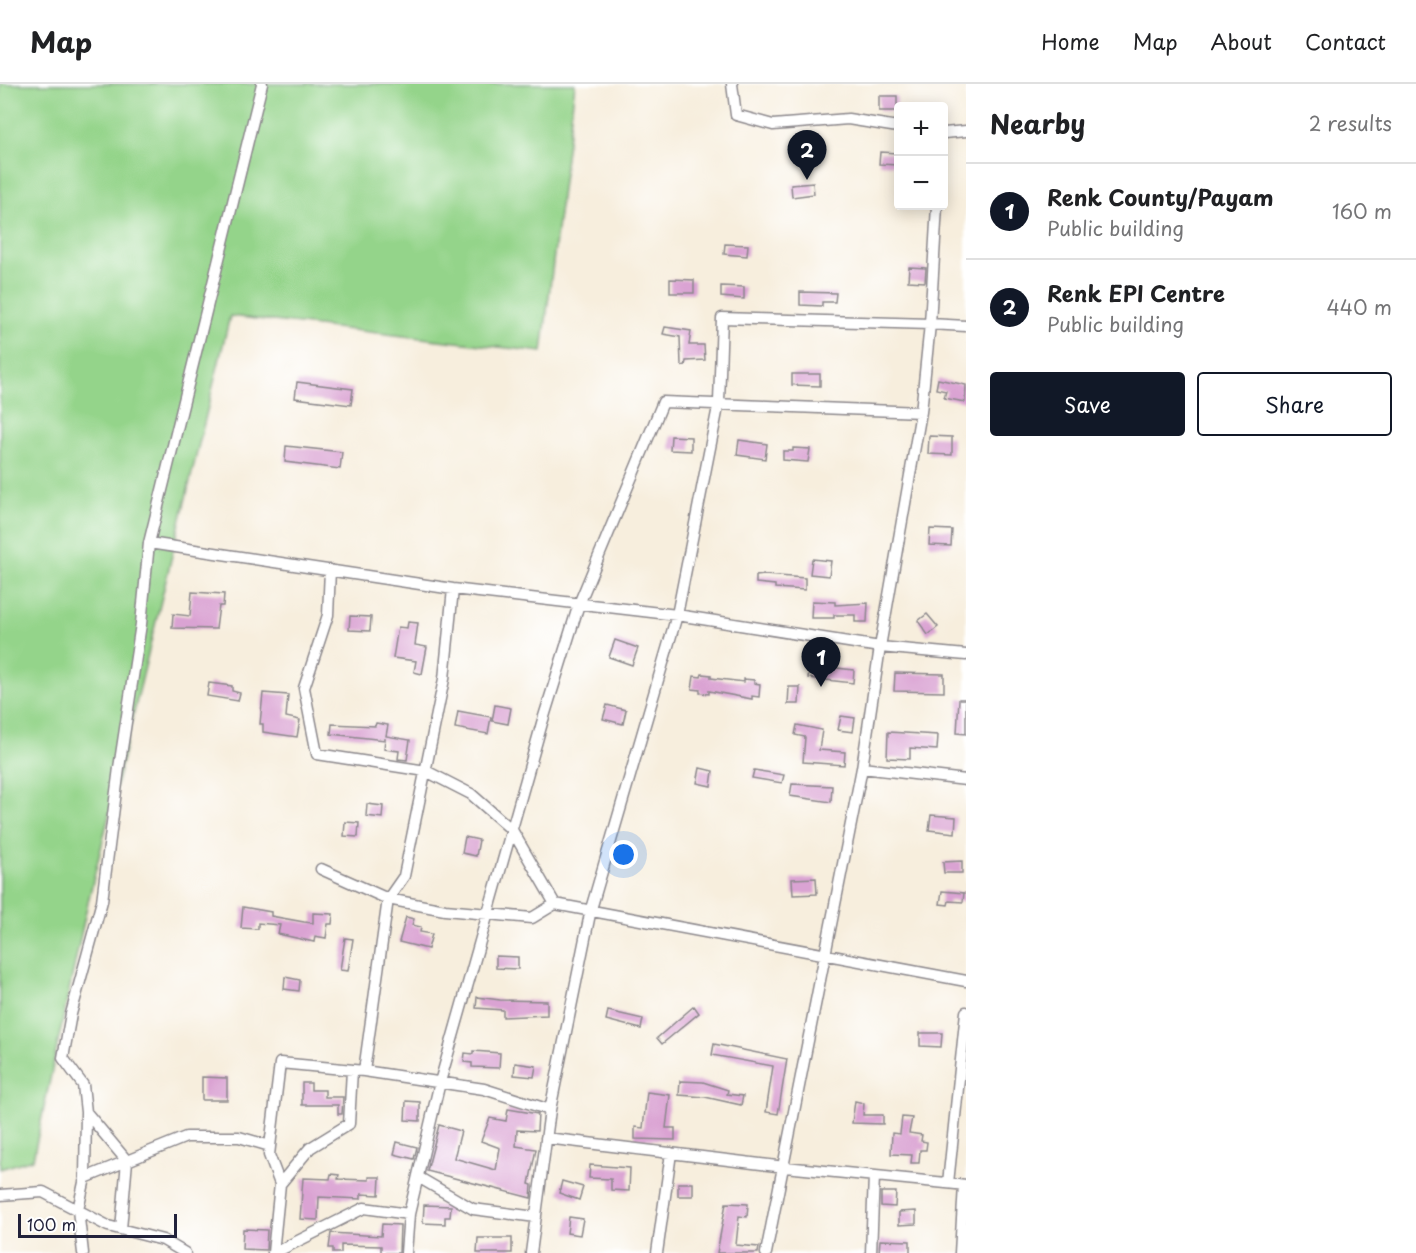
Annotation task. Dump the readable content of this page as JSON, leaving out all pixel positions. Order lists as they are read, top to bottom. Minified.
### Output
{"scale_bar":"100 m","page":{"header":"Map","nav":["Home","Map","About","Contact"],"heading":["Nearby","2 results"],"map_buttons":["+","−"],"pins":["2","1"],"list":[{"mark":"1","name":"Renk County/Payam","note":"Public building","value":"160 m"},{"mark":"2","name":"Renk EPI Centre","note":"Public building","value":"440 m"}],"buttons":["Save","Share"],"scale":"100 m"}}
